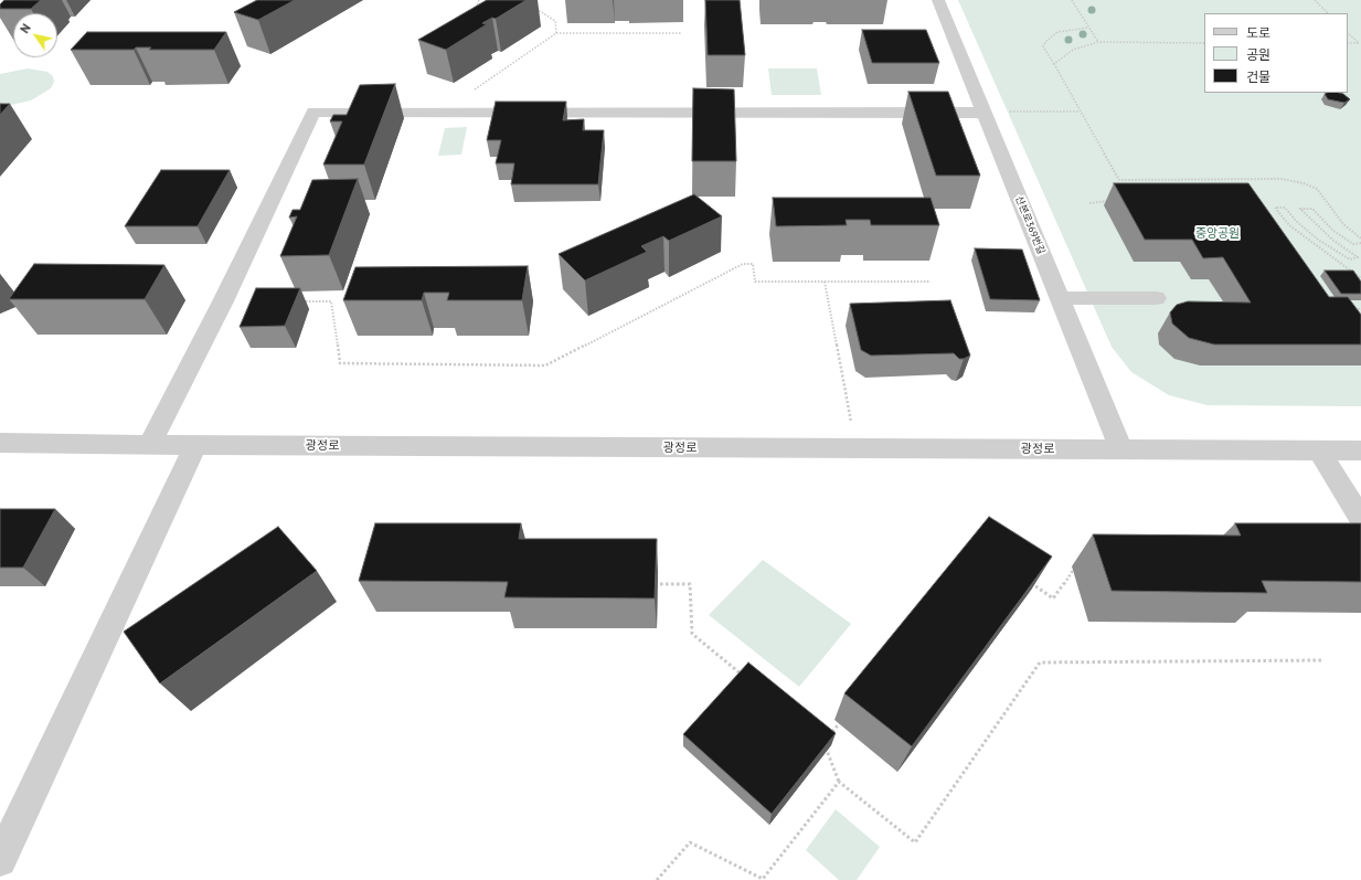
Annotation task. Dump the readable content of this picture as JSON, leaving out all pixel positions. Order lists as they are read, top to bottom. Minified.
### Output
{"streets":{"street":["산본로369번길","광정로"]},"crossings":[["산본로369번길","광정로"]],"parks":["중앙공원"],"legend":["도로","공원","건물"],"north":"top left"}
